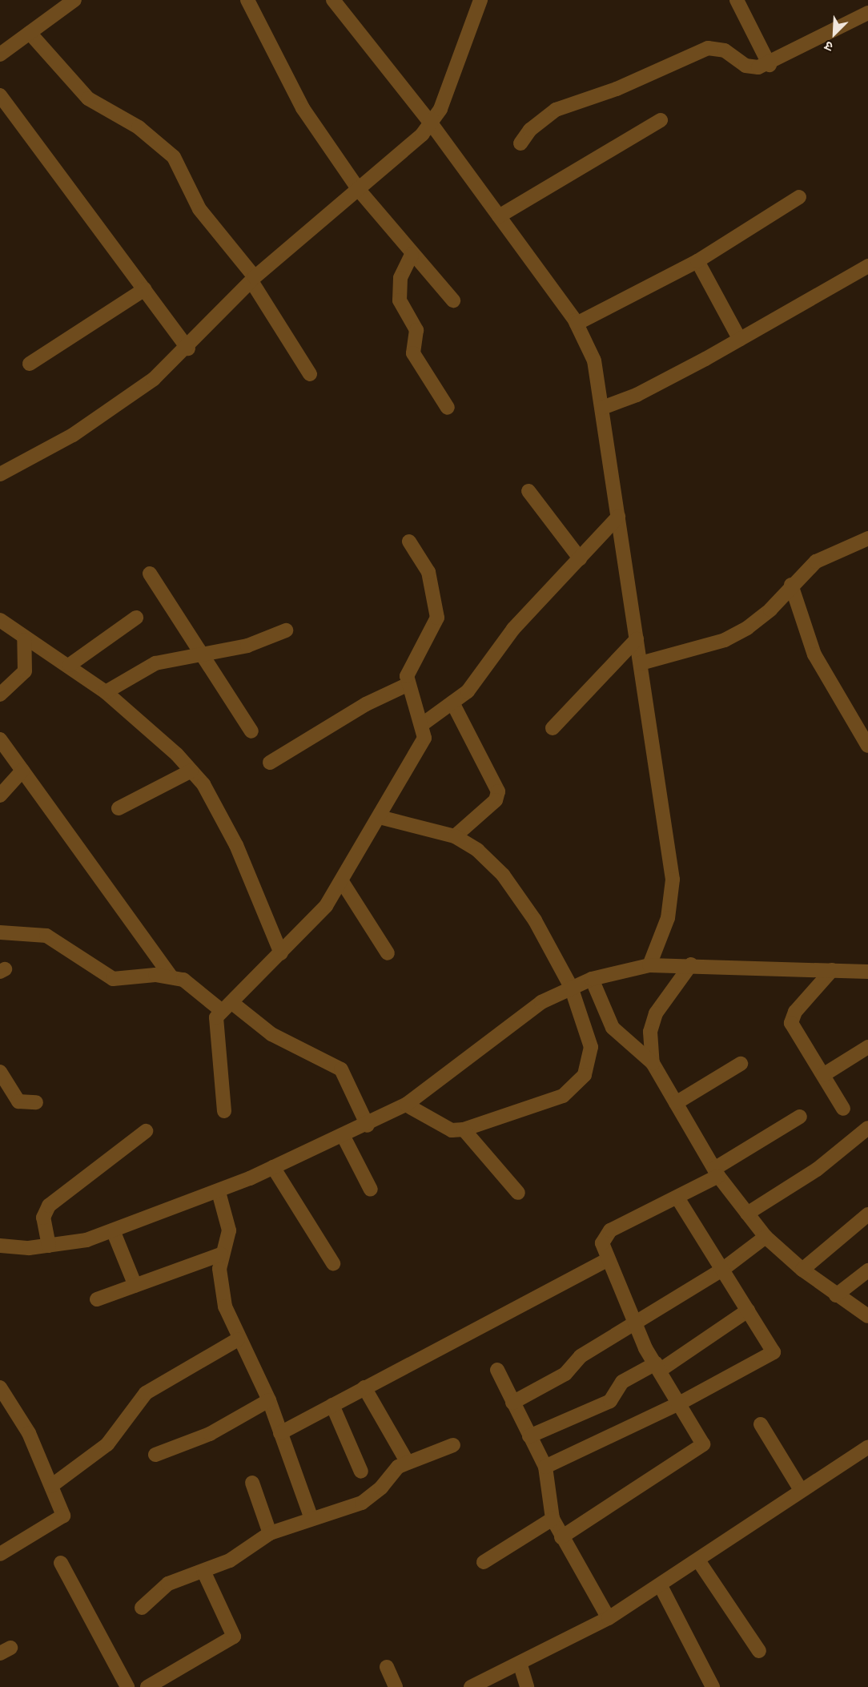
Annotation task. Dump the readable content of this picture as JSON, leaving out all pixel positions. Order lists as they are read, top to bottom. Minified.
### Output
{"north":"bottom left"}
